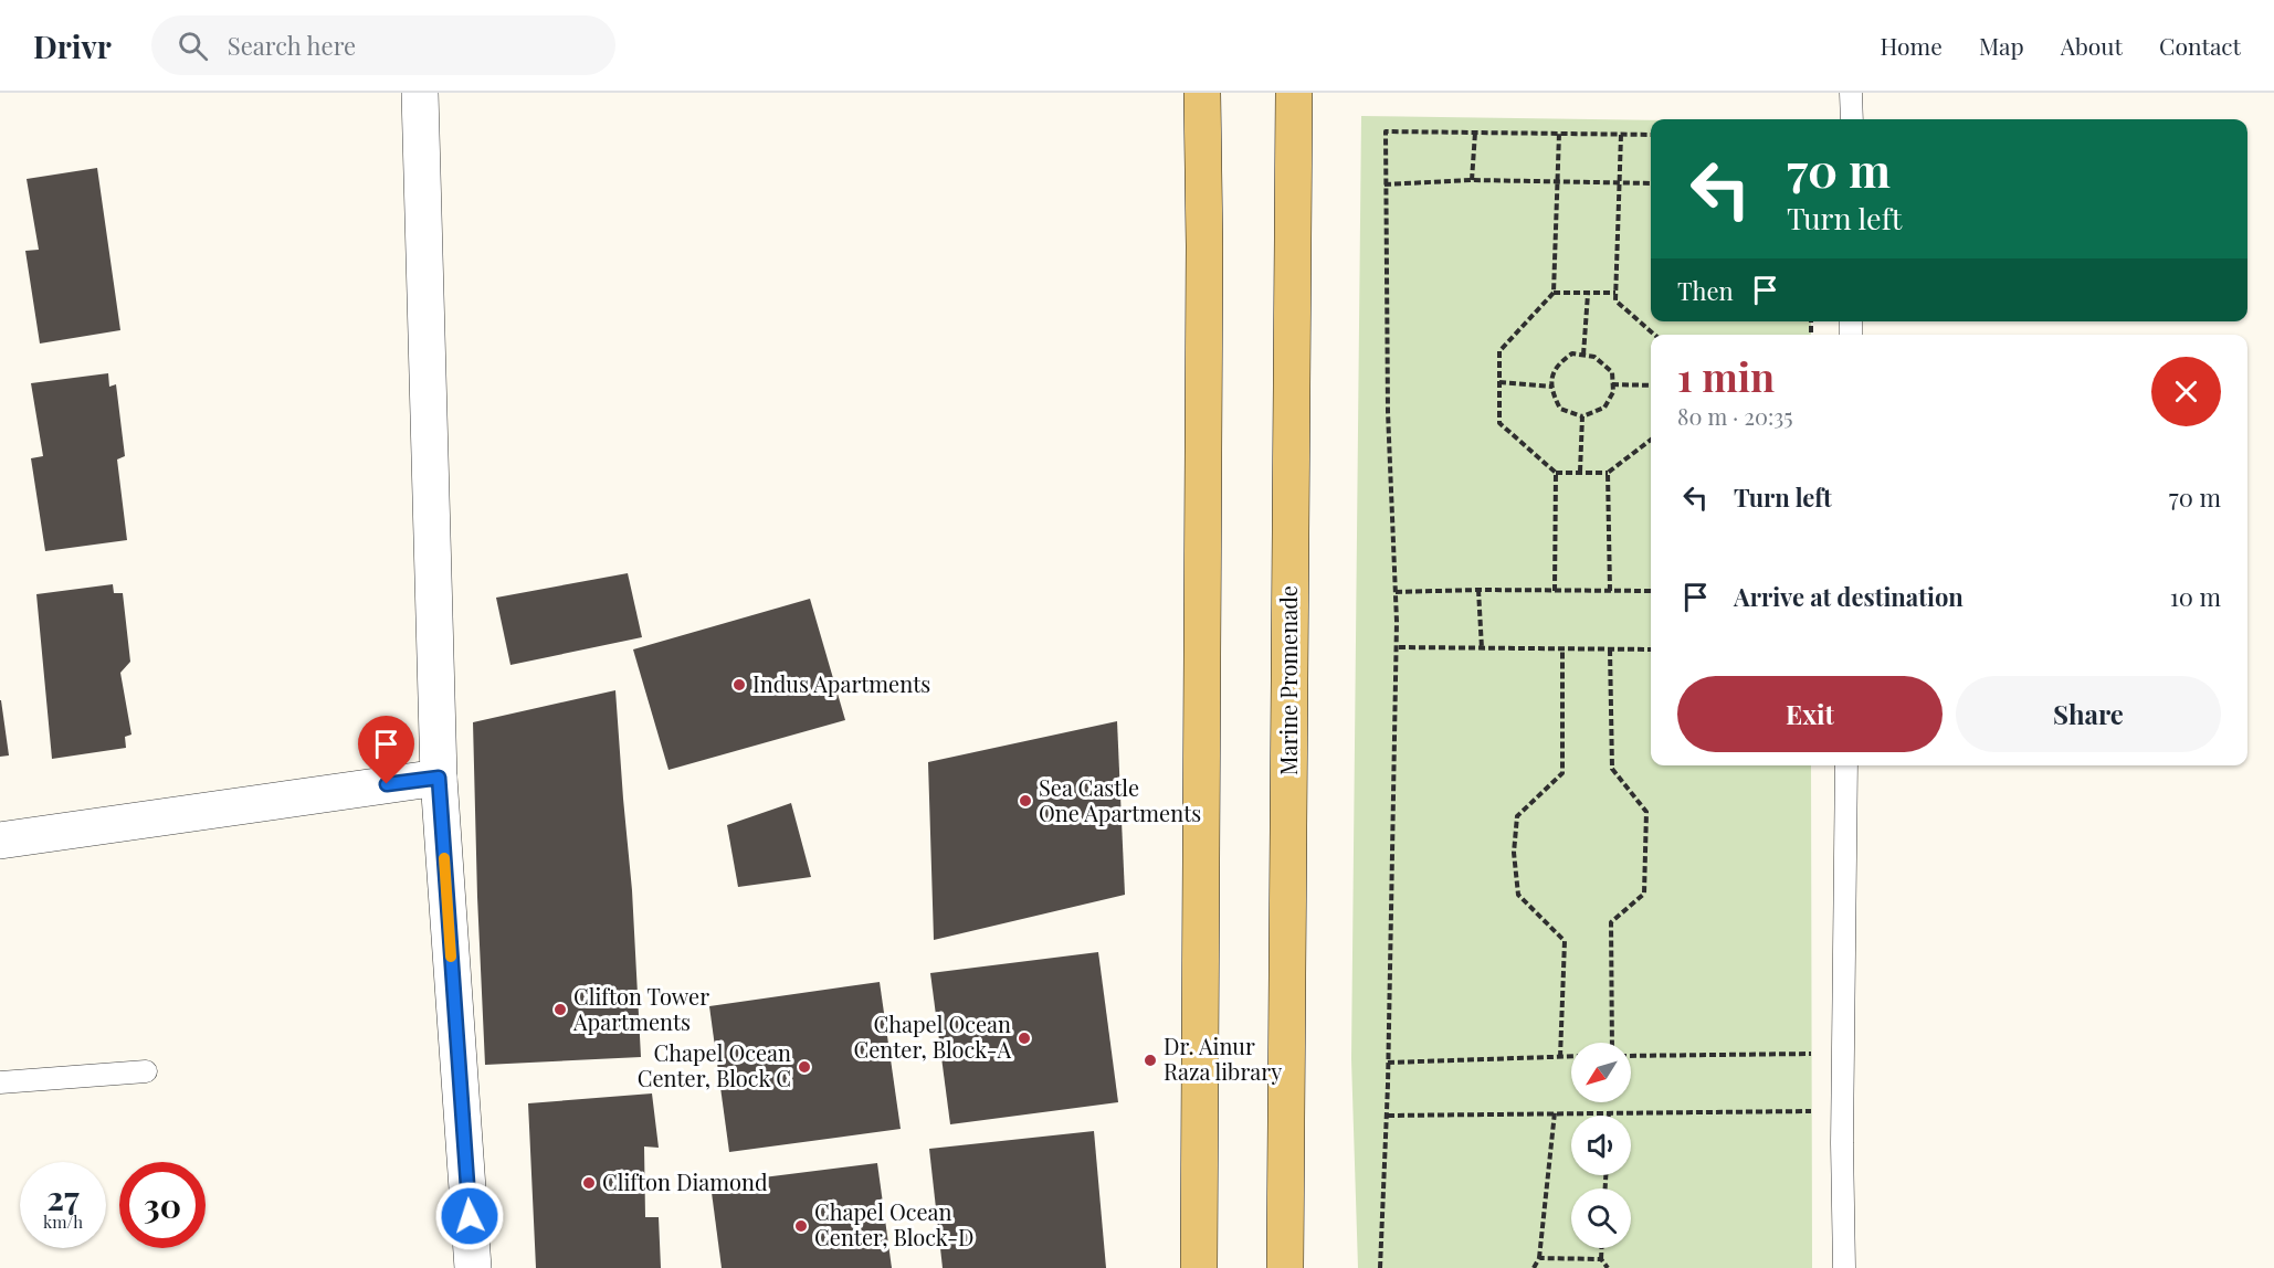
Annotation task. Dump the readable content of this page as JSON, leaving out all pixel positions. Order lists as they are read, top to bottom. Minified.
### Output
{"streets":{"main road":["Marine Promenade"]},"places":["Indus Apartments","Sea Castle One Apartments","Clifton Tower Apartments","Chapel Ocean Center, Block-A","Dr. Ainur Raza library","Chapel Ocean Center, Block C","Clifton Diamond","Chapel Ocean Center, Block-D"],"north":"bottom left","page":{"header":"Drivr","search":"Search here","nav":["Home","Map","About","Contact"],"turn":["70 m","Turn left"],"then":"Then","heading":["1 min","80 m · 20:35"],"list":[{"name":"Turn left","value":"70 m"},{"name":"Arrive at destination","value":"10 m"}],"buttons":["Exit","Share"],"speed":"27 km/h","limit":"30"}}
